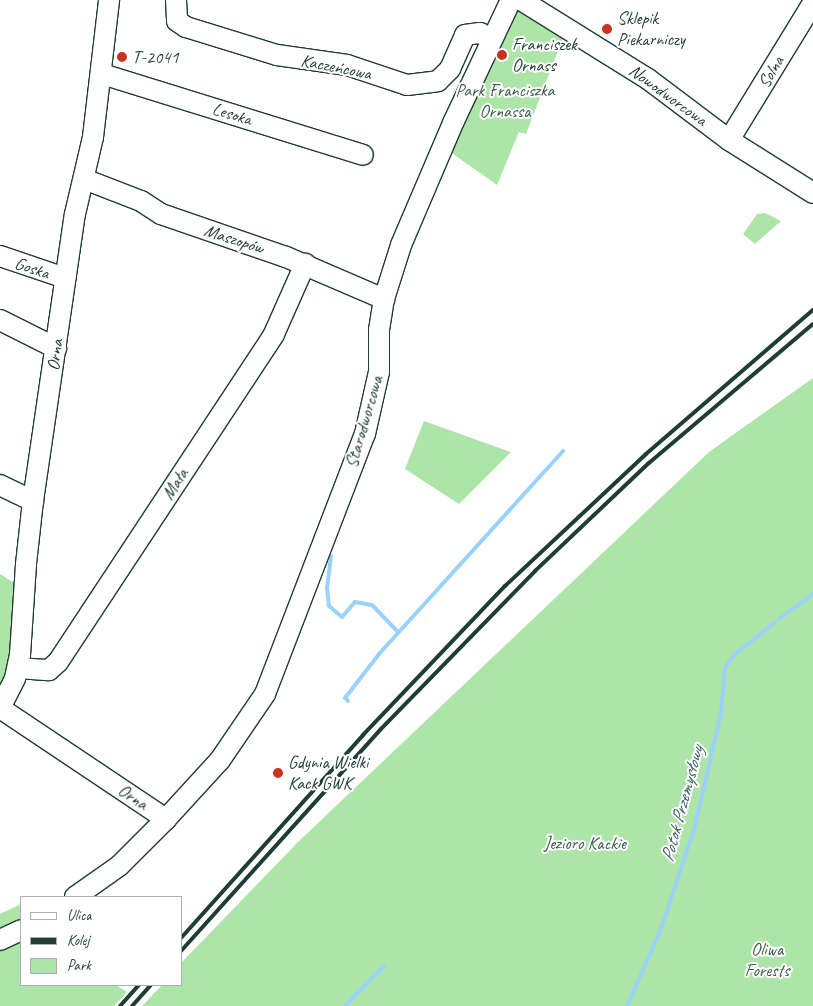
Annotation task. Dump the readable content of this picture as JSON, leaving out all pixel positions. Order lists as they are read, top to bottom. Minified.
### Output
{"streets":{"street":["Kaczeńcowa","Solna","Nowodworcowa","Lesoka","Maszopów","Goska","Orna","Starodworcowa","Mała"]},"crossings":[["Kaczeńcowa","Starodworcowa"],["Solna","Nowodworcowa"],["Lesoka","Orna"],["Maszopów","Orna"],["Maszopów","Starodworcowa"],["Maszopów","Mała"],["Goska","Orna"],["Orna","Starodworcowa"],["Orna","Mała"]],"water":["Potok Przemysłowy"],"parks":["Park Franciszka Ornassa","Jezioro Kackie","Oliwa Forests"],"places":["Sklepik Piekarniczy","Franciszek Ornass","T-2041","Gdynia Wielki Kack GWK"],"legend":["Ulica","Kolej","Park"]}
